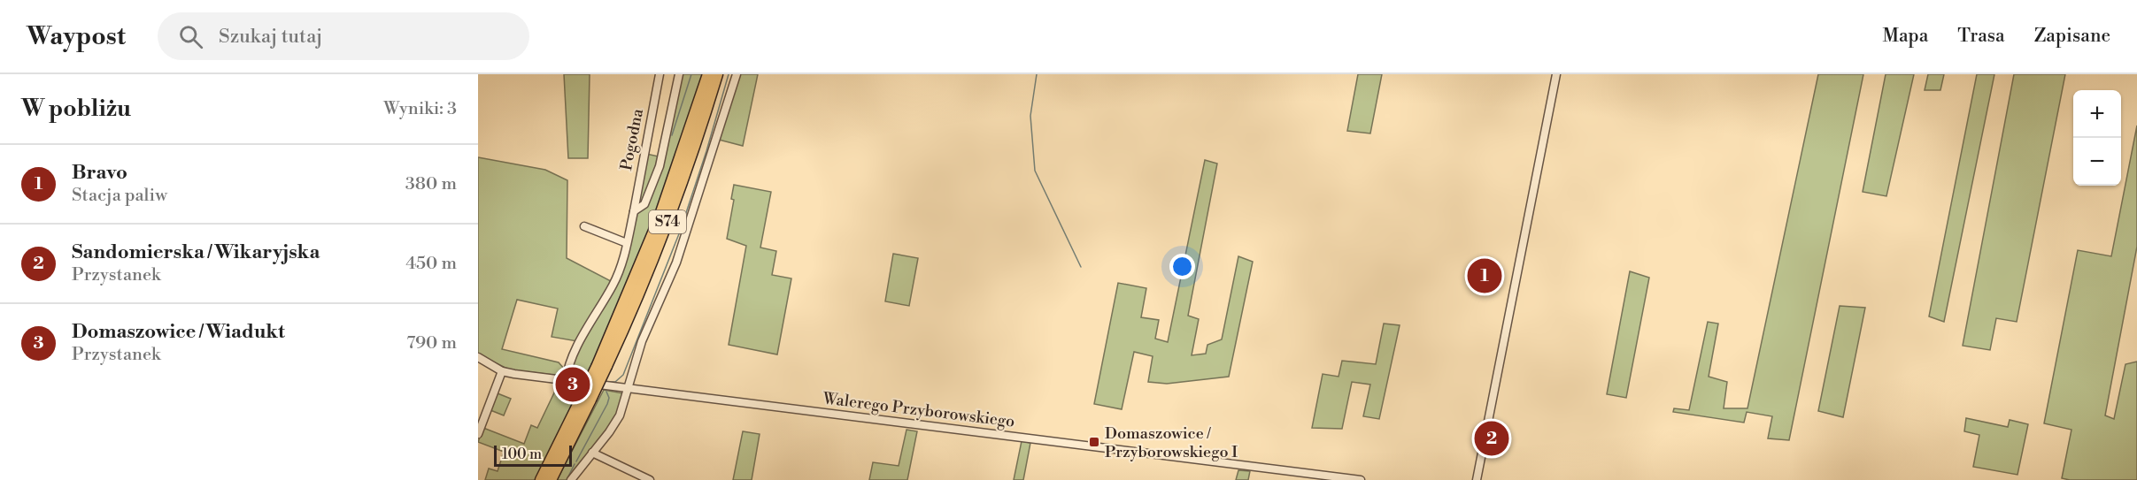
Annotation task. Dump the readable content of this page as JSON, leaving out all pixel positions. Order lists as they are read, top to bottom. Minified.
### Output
{"streets":{"highway":["S74"],"street":["Pogodna","Walerego Przyborowskiego"]},"crossings":[["Pogodna","Walerego Przyborowskiego"]],"places":{"transit":["Domaszowice / Przyborowskiego I"]},"scale_bar":"100 m","page":{"header":"Waypost","search":"Szukaj tutaj","nav":["Mapa","Trasa","Zapisane"],"heading":["W pobliżu","Wyniki: 3"],"map_buttons":["+","−"],"list":[{"mark":"1","name":"Bravo","note":"Stacja paliw","value":"380 m"},{"mark":"2","name":"Sandomierska / Wikaryjska","note":"Przystanek","value":"450 m"},{"mark":"3","name":"Domaszowice / Wiadukt","note":"Przystanek","value":"790 m"}],"pins":["1","3","2"],"scale":"100 m"}}
